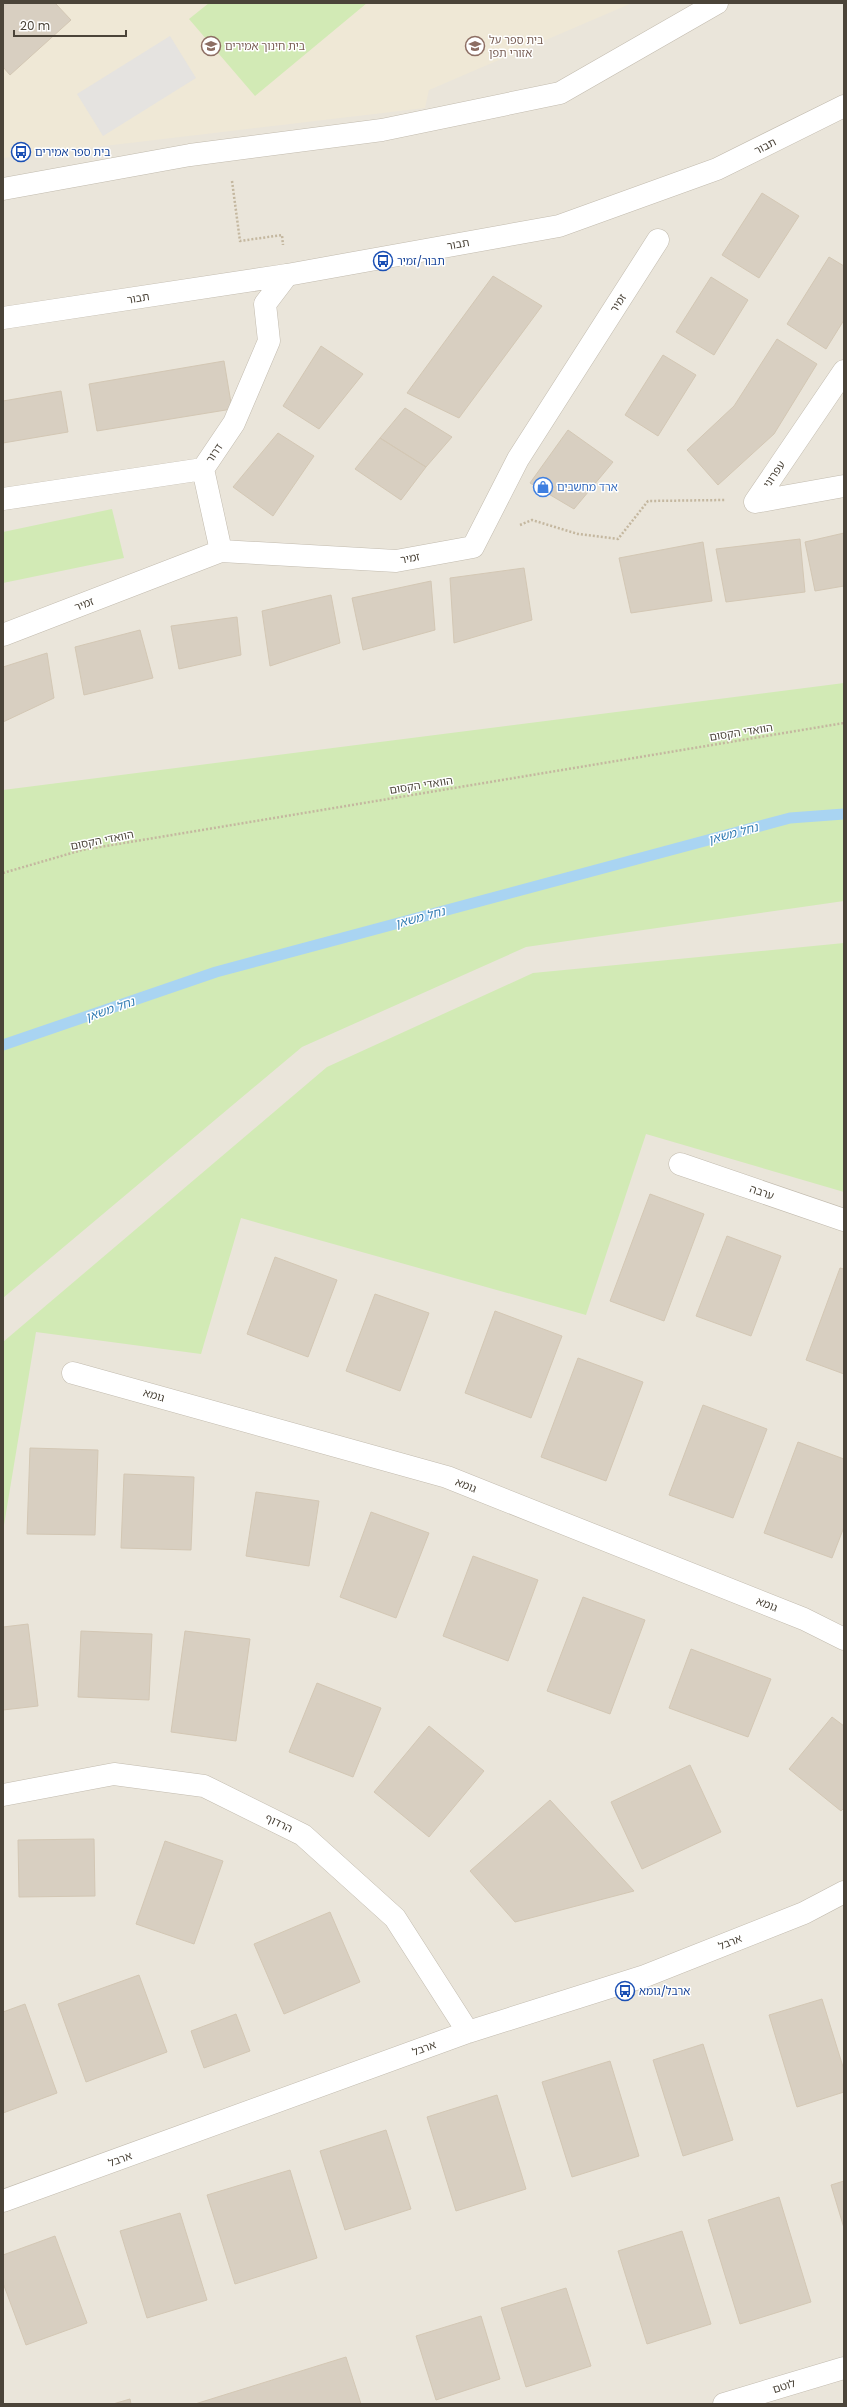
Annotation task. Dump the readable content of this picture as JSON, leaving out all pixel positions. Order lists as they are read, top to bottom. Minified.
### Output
{"streets":{"street":["תבור","זמיר","דרור","עפרוני","ערבה","גומא","הרדוף","ארבל","לוטם"],"path":["הוואדי הקסום"]},"crossings":[["תבור","דרור"],["הרדוף","ארבל"]],"water":["נחל משאן"],"places":{"school or university":["בית חינוך אמירים","בית ספר על אזורי תפן"],"bus stop":["בית ספר אמירים","תבור/זמיר","ארבל/גומא"],"shop":["ארד מחשבים"]},"scale_bar":"20 m"}
